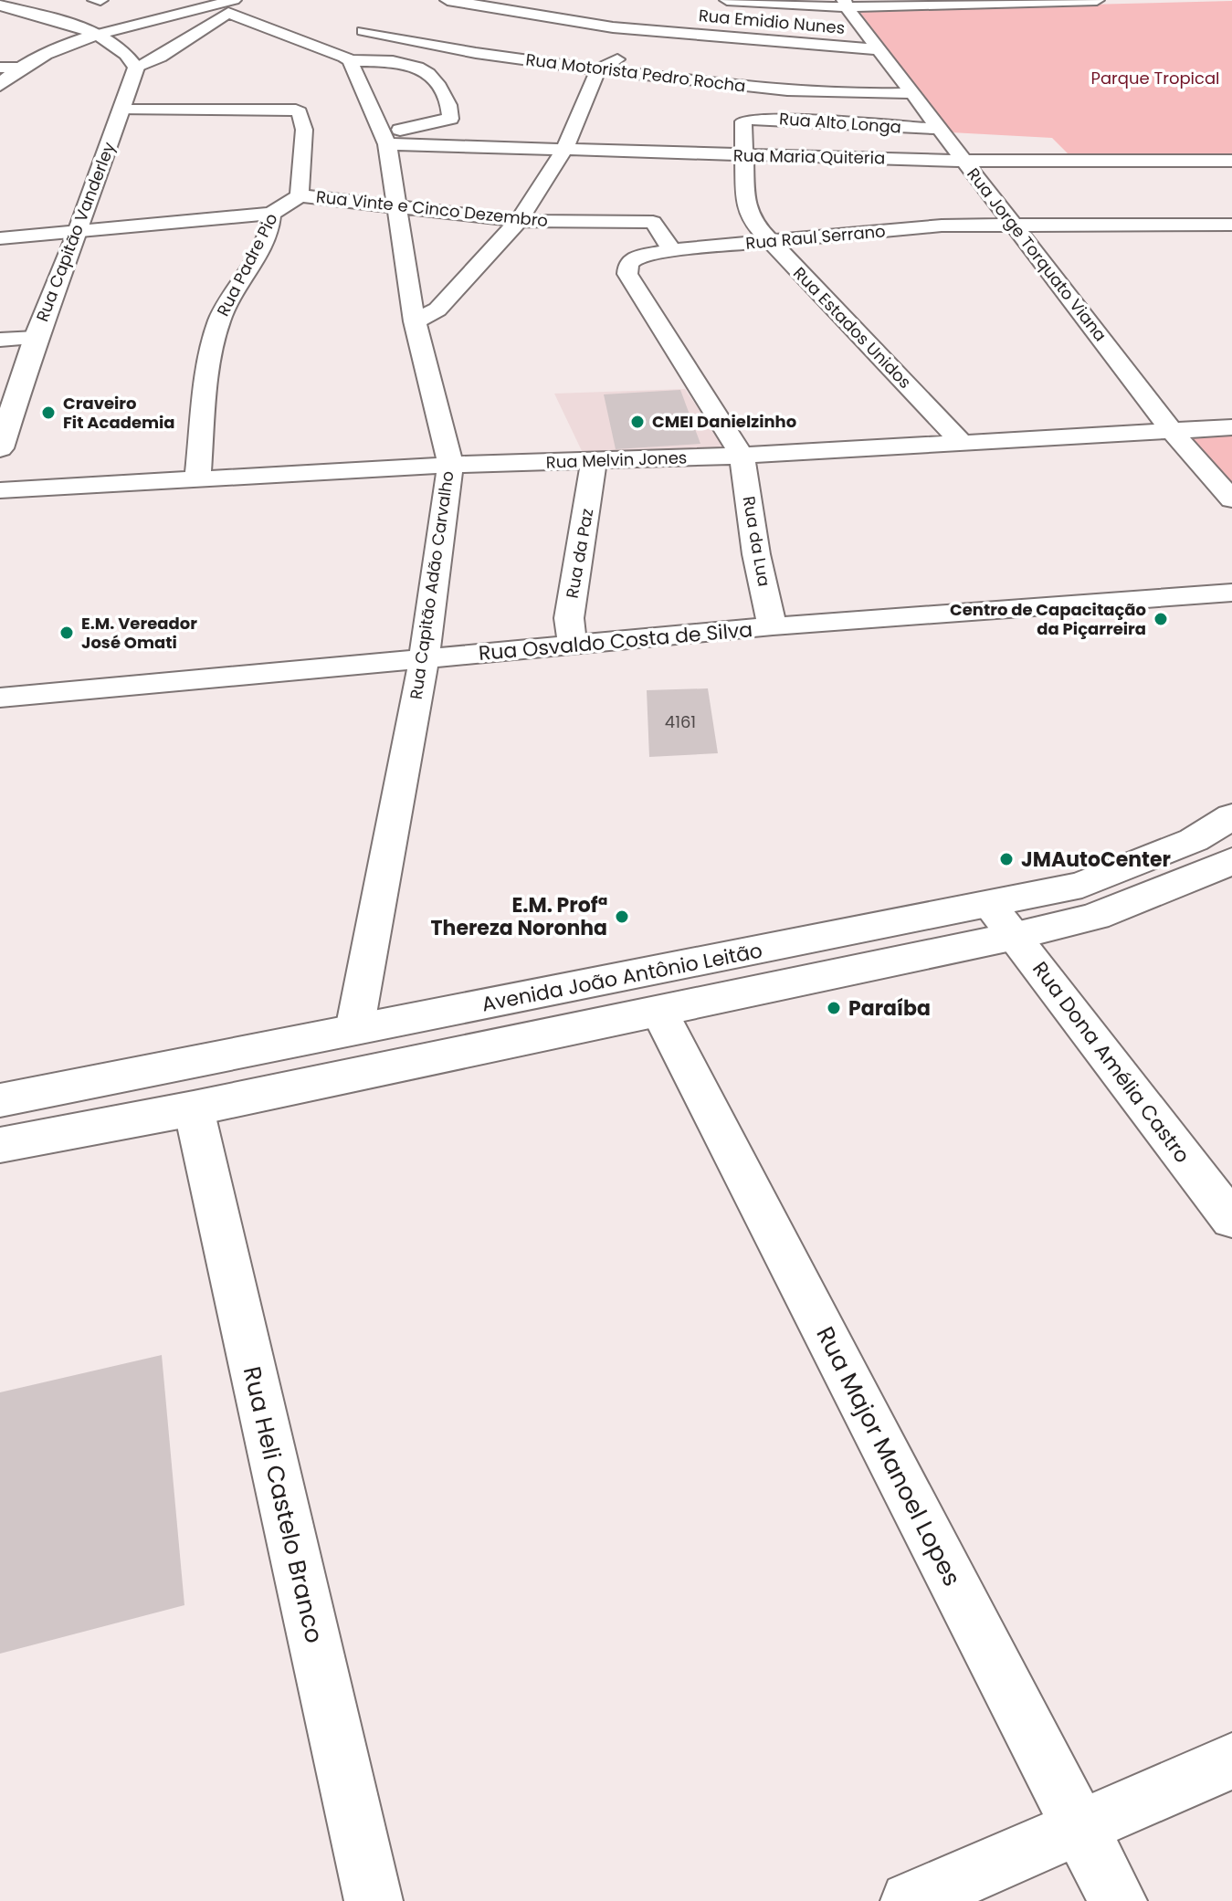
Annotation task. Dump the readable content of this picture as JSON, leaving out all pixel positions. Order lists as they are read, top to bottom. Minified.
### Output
{"streets":{"street":["Rua Emidio Nunes","Rua Motorista Pedro Rocha","Rua Alto Longa","Rua Maria Quiteria","Rua Vinte e Cinco Dezembro","Rua Capitão Vanderley","Rua Raul Serrano","Rua Jorge Torquato Viana","Rua Padre Pio","Rua Estados Unidos","Rua Melvin Jones","Rua da Lua","Rua da Paz","Rua Capitão Adão Carvalho","Rua Osvaldo Costa de Silva","Avenida João Antônio Leitão","Rua Dona Amélia Castro","Rua Major Manoel Lopes","Rua Heli Castelo Branco"]},"crossings":[["Rua Emidio Nunes","Rua Jorge Torquato Viana"],["Rua Motorista Pedro Rocha","Rua Jorge Torquato Viana"],["Rua Alto Longa","Rua Jorge Torquato Viana"],["Rua Alto Longa","Rua Estados Unidos"],["Rua Maria Quiteria","Rua Jorge Torquato Viana"],["Rua Maria Quiteria","Rua Estados Unidos"],["Rua Maria Quiteria","Rua Capitão Adão Carvalho"],["Rua Vinte e Cinco Dezembro","Rua Raul Serrano"],["Rua Vinte e Cinco Dezembro","Rua Padre Pio"],["Rua Vinte e Cinco Dezembro","Rua Capitão Adão Carvalho"],["Rua Capitão Vanderley","Rua Padre Pio"],["Rua Raul Serrano","Rua Jorge Torquato Viana"],["Rua Raul Serrano","Rua Estados Unidos"],["Rua Raul Serrano","Rua Melvin Jones"],["Rua Raul Serrano","Rua da Lua"],["Rua Jorge Torquato Viana","Rua Melvin Jones"],["Rua Padre Pio","Rua Melvin Jones"],["Rua Estados Unidos","Rua Melvin Jones"],["Rua Melvin Jones","Rua da Lua"],["Rua Melvin Jones","Rua da Paz"],["Rua Melvin Jones","Rua Capitão Adão Carvalho"],["Rua da Lua","Rua Osvaldo Costa de Silva"],["Rua da Paz","Rua Osvaldo Costa de Silva"],["Rua Capitão Adão Carvalho","Rua Osvaldo Costa de Silva"],["Rua Capitão Adão Carvalho","Avenida João Antônio Leitão"],["Avenida João Antônio Leitão","Rua Dona Amélia Castro"],["Avenida João Antônio Leitão","Rua Major Manoel Lopes"],["Avenida João Antônio Leitão","Rua Heli Castelo Branco"]],"parks":["Parque Tropical"],"places":["Craveiro Fit Academia","CMEI Danielzinho","Centro de Capacitação da Piçarreira","E.M. Vereador José Omati","JMAutoCenter","E.M. Profª Thereza Noronha","Paraíba"],"house_numbers":["4161"]}
